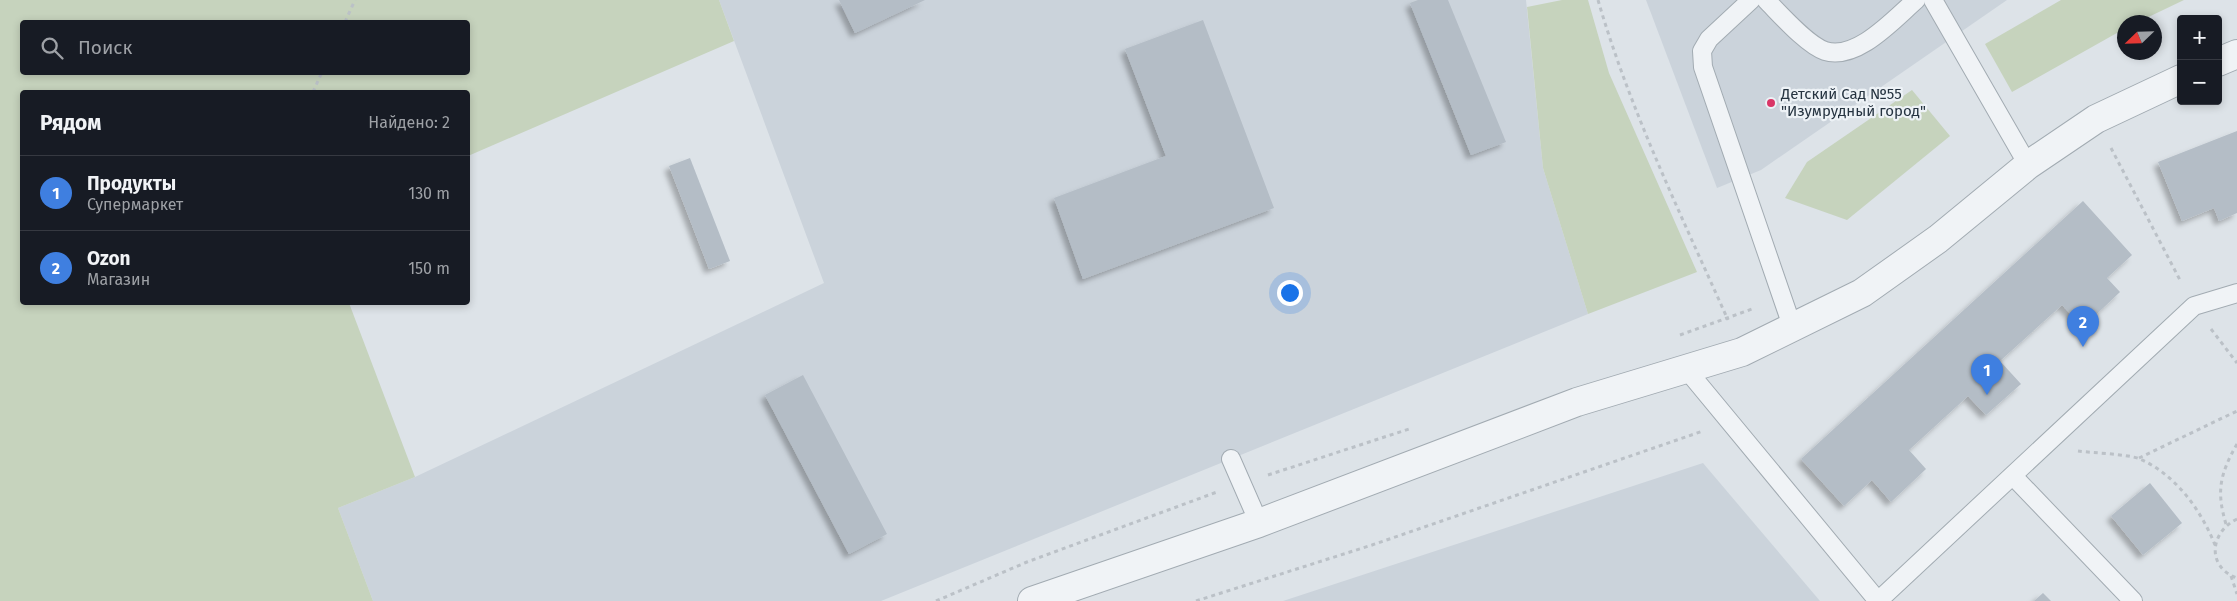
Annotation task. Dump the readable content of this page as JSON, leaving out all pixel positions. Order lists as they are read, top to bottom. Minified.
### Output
{"places":["Детский Сад №55 \"Изумрудный город\""],"north":"bottom left","page":{"map_buttons":["+","−"],"search":"Поиск","heading":["Рядом","Найдено: 2"],"list":[{"mark":"1","name":"Продукты","note":"Супермаркет","value":"130 m"},{"mark":"2","name":"Ozon","note":"Магазин","value":"150 m"}],"pins":["2","1"]}}
